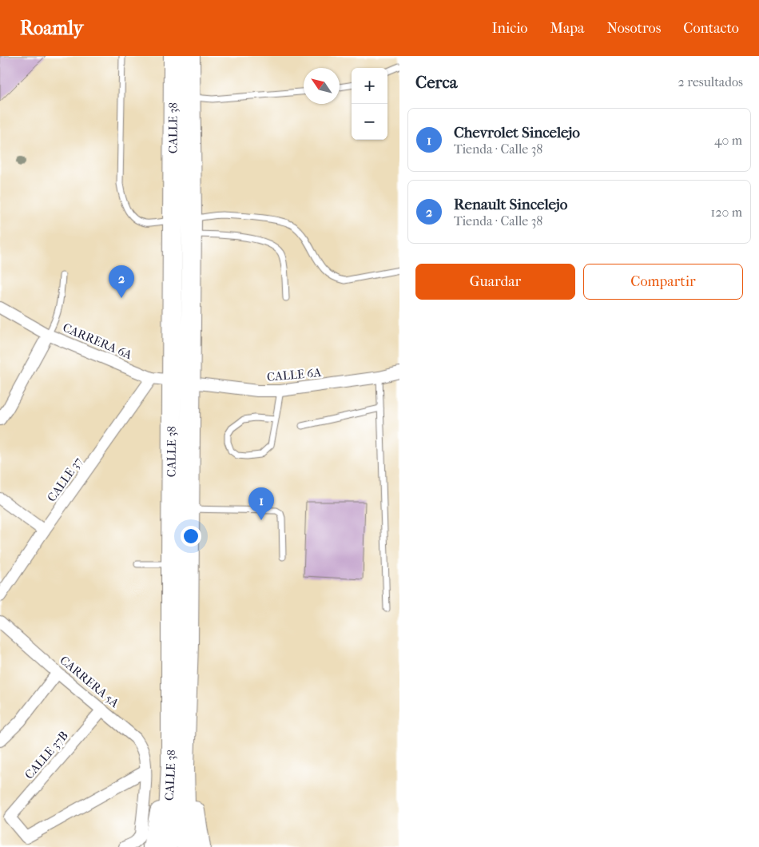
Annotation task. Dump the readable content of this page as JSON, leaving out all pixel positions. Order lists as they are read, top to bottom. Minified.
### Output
{"streets":{"highway":["CALLE 38"],"street":["CARRERA 6A","CALLE 6A","CALLE 37","CARRERA 5A","CALLE 37B"]},"crossings":[["CALLE 38","CARRERA 6A"],["CALLE 38","CALLE 6A"],["CARRERA 6A","CALLE 6A"],["CARRERA 6A","CALLE 37"],["CARRERA 5A","CALLE 37B"]],"north":"top left","page":{"header":"Roamly","nav":["Inicio","Mapa","Nosotros","Contacto"],"heading":["Cerca","2 resultados"],"map_buttons":["+","−"],"list":[{"mark":"1","name":"Chevrolet Sincelejo","note":"Tienda · Calle 38","value":"40 m"},{"mark":"2","name":"Renault Sincelejo","note":"Tienda · Calle 38","value":"120 m"}],"buttons":["Guardar","Compartir"],"pins":["2","1"]}}
